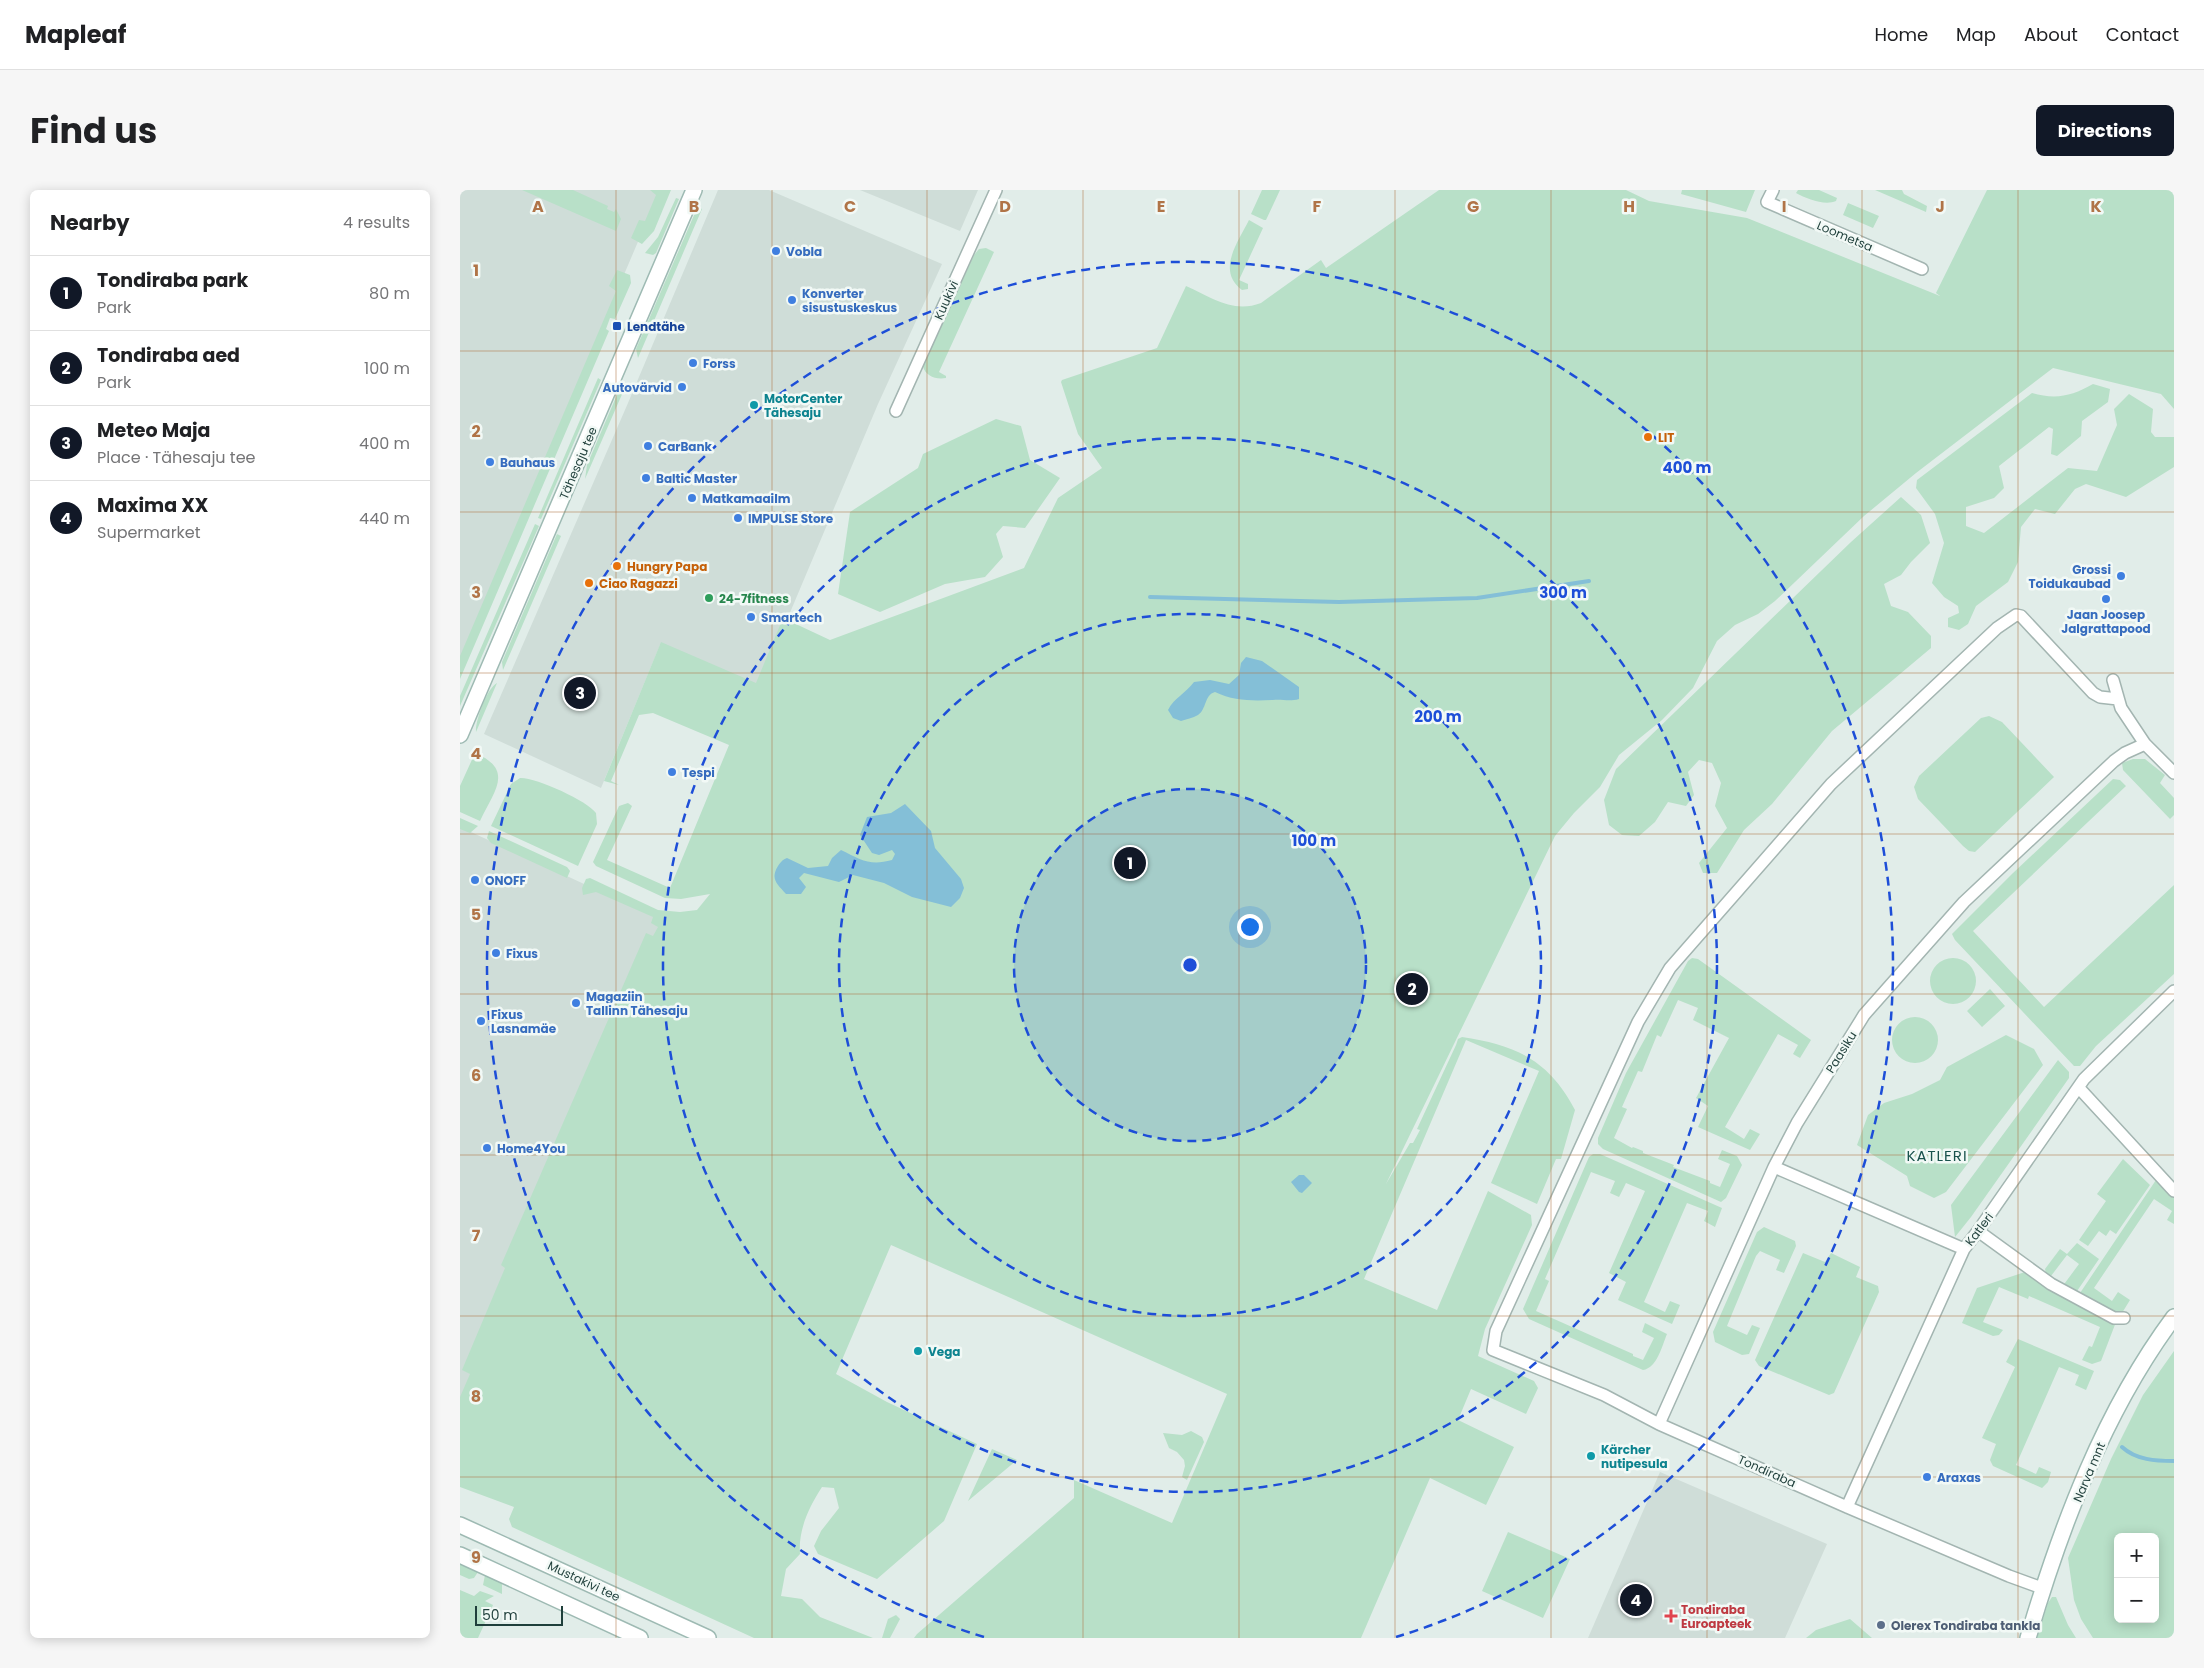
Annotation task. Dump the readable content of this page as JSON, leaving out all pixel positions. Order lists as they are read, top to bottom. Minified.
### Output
{"streets":{"main road":["Tähesaju tee","Narva mnt","Mustakivi tee"],"street":["Loometsa","Kuukivi","Paasiku","Katleri","Tondiraba"]},"crossings":[["Paasiku","Tondiraba"],["Katleri","Tondiraba"],["Tondiraba","Narva mnt"]],"districts":["KATLERI"],"places":{"other":["Vobla","Konverter sisustuskeskus","Forss","Autovärvid","MotorCenter Tähesaju","LIT","CarBank","Bauhaus","Baltic Master","Matkamaailm","IMPULSE Store","Hungry Papa","Grossi Toidukaubad","Ciao Ragazzi","24-7fitness","Jaan Joosep Jalgrattapood","Smartech","Tespi","ONOFF","Fixus","Magaziin Tallinn Tähesaju","Fixus Lasnamäe","Home4You","Vega","Kärcher nutipesula","Araxas","Olerex Tondiraba tankla"],"transit":["Lendtähe"],"health":["Tondiraba Euroapteek"]},"scale_bar":"50 m","page":{"header":"Mapleaf","nav":["Home","Map","About","Contact"],"title":"Find us","buttons":"Directions","heading":["Nearby","4 results"],"list":[{"mark":"1","name":"Tondiraba park","note":"Park","value":"80 m"},{"mark":"2","name":"Tondiraba aed","note":"Park","value":"100 m"},{"mark":"3","name":"Meteo Maja","note":"Place · Tähesaju tee","value":"400 m"},{"mark":"4","name":"Maxima XX","note":"Supermarket","value":"440 m"}],"pins":["3","1","2","4"],"map_buttons":["+","−"],"scale":"50 m"},"grid":{"columns":["A","B","C","D","E","F","G","H","I","J","K"],"rows":["1","2","3","4","5","6","7","8","9"]},"rings":["400 m","300 m","200 m","100 m"]}
